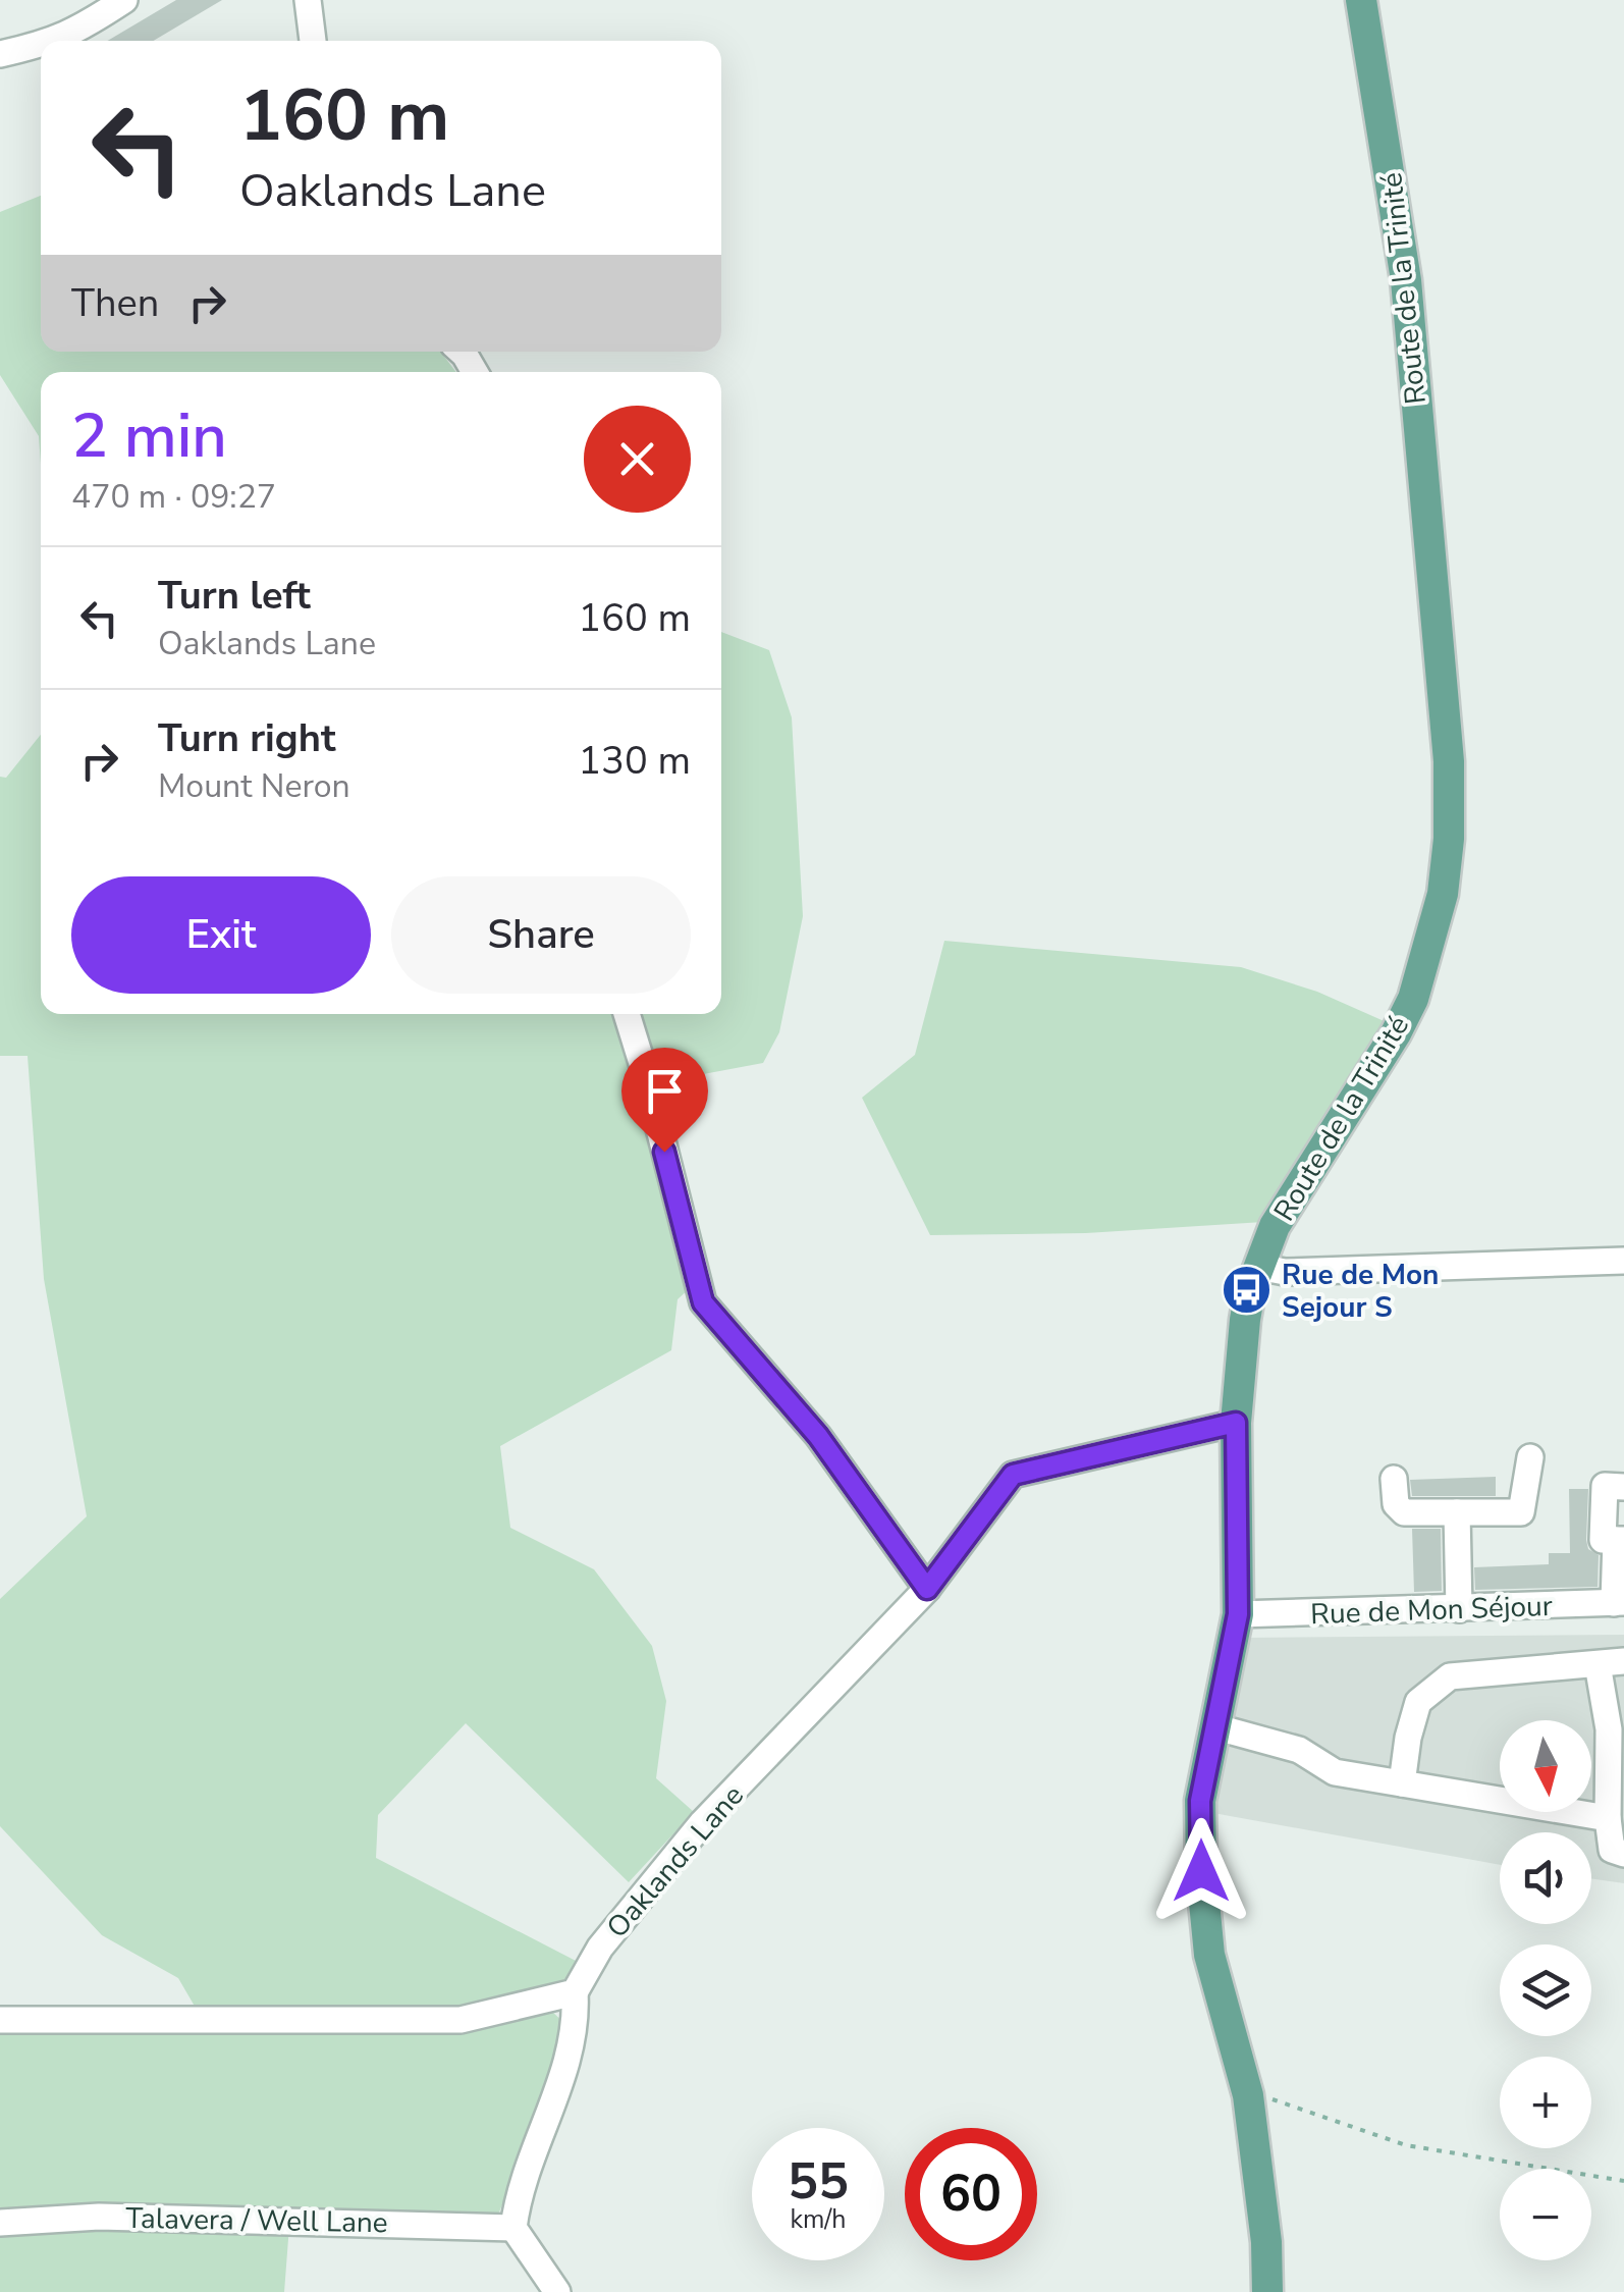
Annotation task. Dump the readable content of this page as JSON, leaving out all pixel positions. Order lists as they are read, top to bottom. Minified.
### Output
{"streets":{"main road":["Route de la Trinité"],"street":["Rue de Mon Séjour","Oaklands Lane","Talavera / Well Lane"]},"crossings":[["Route de la Trinité","Rue de Mon Séjour"],["Route de la Trinité","Oaklands Lane"]],"places":{"bus stop":["Rue de Mon Sejour S"]},"north":"bottom","page":{"turn":["160 m","Oaklands Lane"],"then":"Then","heading":["2 min","470 m · 09:27"],"list":[{"name":"Turn left","note":"Oaklands Lane","value":"160 m"},{"name":"Turn right","note":"Mount Neron","value":"130 m"}],"buttons":["Exit","Share"],"map_buttons":["+","−"],"speed":"55 km/h","limit":"60"}}
